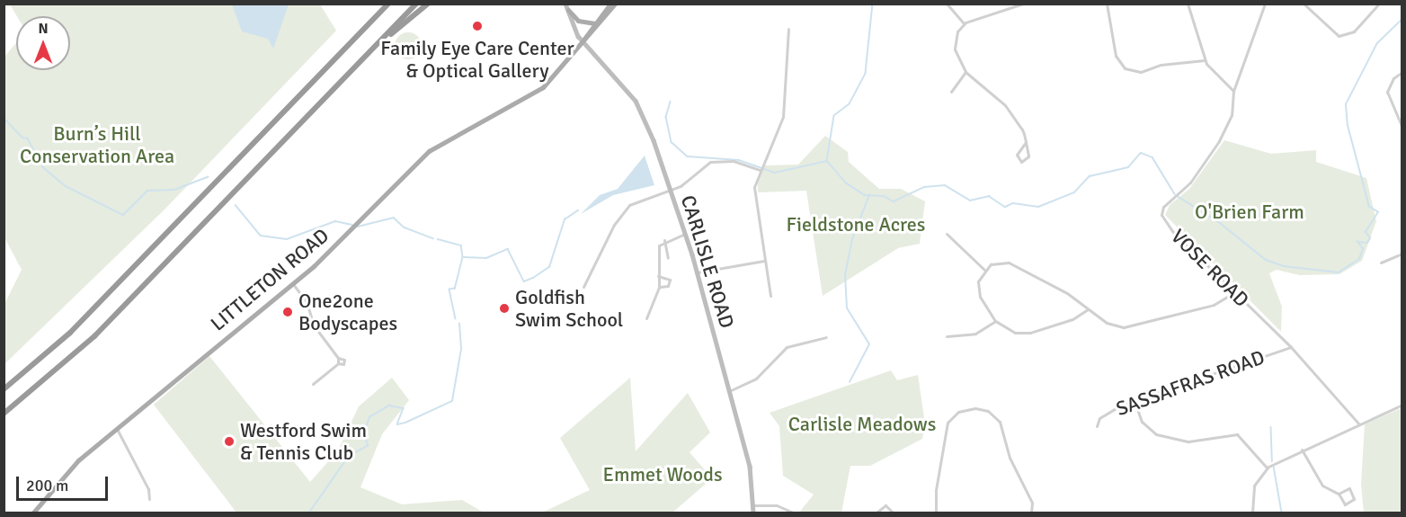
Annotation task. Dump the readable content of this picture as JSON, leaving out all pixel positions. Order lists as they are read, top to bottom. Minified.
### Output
{"streets":{"main road":["CARLISLE ROAD","LITTLETON ROAD"],"street":["VOSE ROAD","SASSAFRAS ROAD"]},"crossings":[["CARLISLE ROAD","LITTLETON ROAD"],["VOSE ROAD","SASSAFRAS ROAD"]],"parks":["Burn’s Hill Conservation Area","O'Brien Farm","Fieldstone Acres","Carlisle Meadows","Emmet Woods"],"places":["Family Eye Care Center & Optical Gallery","Goldfish Swim School","One2one Bodyscapes","Westford Swim & Tennis Club"],"scale_bar":"200 m","north":"top"}
